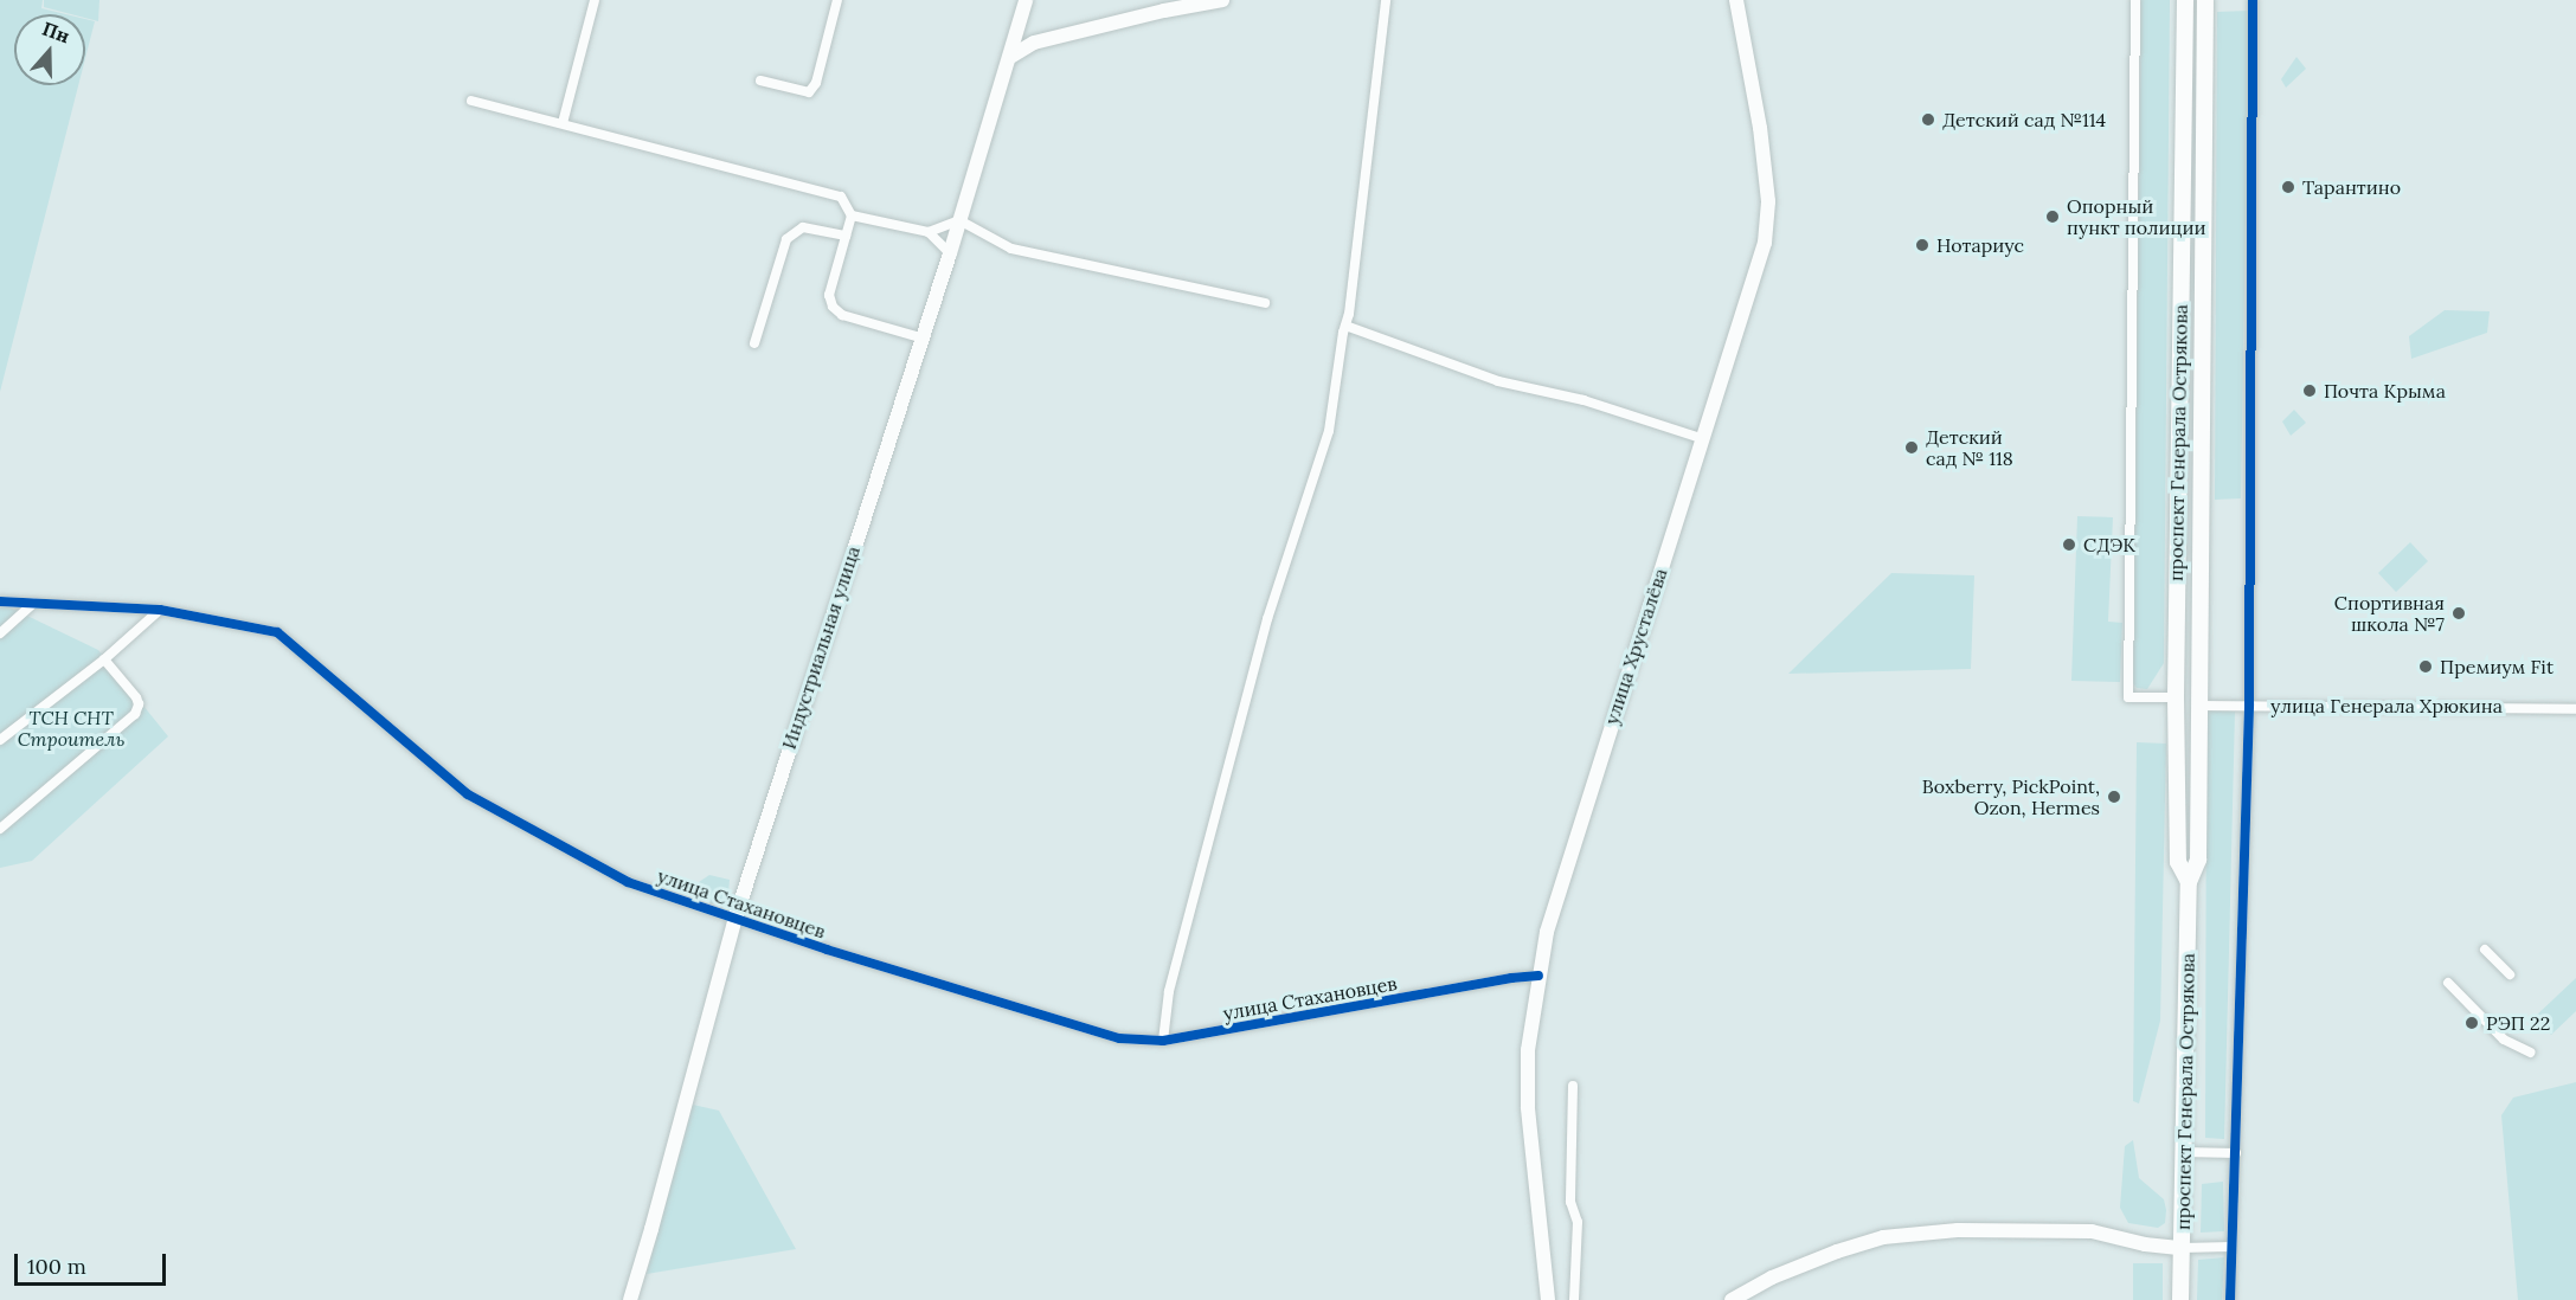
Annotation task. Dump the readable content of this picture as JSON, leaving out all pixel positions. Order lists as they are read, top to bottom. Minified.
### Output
{"streets":{"main road":["проспект Генерала Острякова","улица Хрусталёва","Индустриальная улица"],"street":["улица Генерала Хрюкина","улица Стахановцев"]},"crossings":[["проспект Генерала Острякова","улица Генерала Хрюкина"],["улица Хрусталёва","улица Стахановцев"],["Индустриальная улица","улица Стахановцев"]],"parks":["ТСН СНТ Строитель"],"places":["Детский сад №114","Тарантино","Опорный пункт полиции","Нотариус","Почта Крыма","Детский сад № 118","СДЭК","Спортивная школа №7","Премиум Fit","Boxberry, PickPoint, Ozon, Hermes","РЭП 22"],"scale_bar":"100 m","north":"top"}
